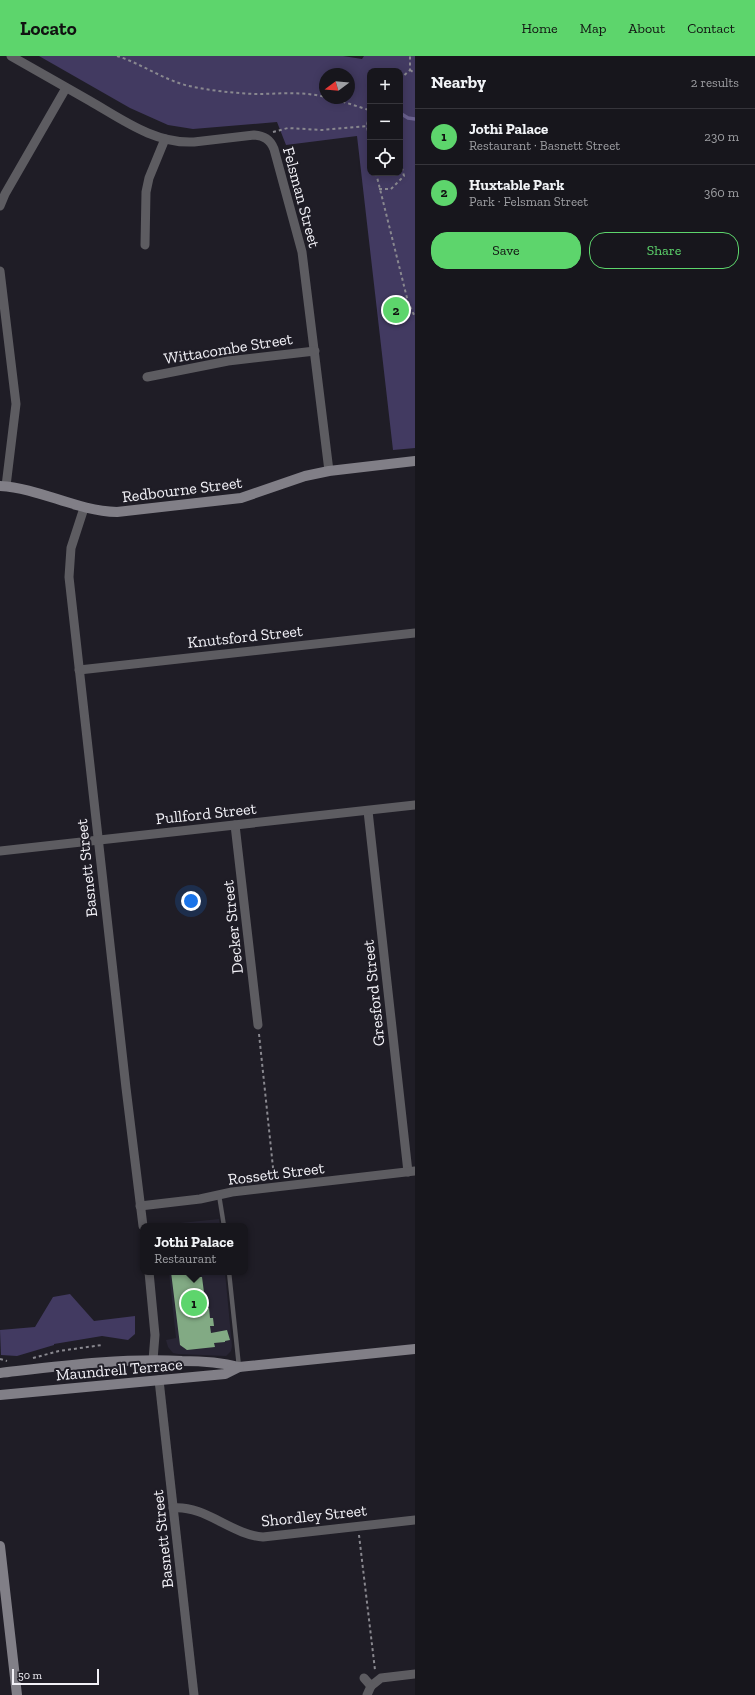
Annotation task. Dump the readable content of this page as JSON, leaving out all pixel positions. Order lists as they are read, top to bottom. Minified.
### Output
{"streets":{"main road":["Redbourne Street","Maundrell Terrace"],"street":["Felsman Street","Wittacombe Street","Knutsford Street","Pullford Street","Basnett Street","Decker Street","Gresford Street","Rossett Street","Shordley Street"]},"crossings":[["Felsman Street","Wittacombe Street"],["Felsman Street","Redbourne Street"],["Redbourne Street","Basnett Street"],["Knutsford Street","Basnett Street"],["Pullford Street","Basnett Street"],["Pullford Street","Decker Street"],["Pullford Street","Gresford Street"],["Basnett Street","Rossett Street"],["Basnett Street","Maundrell Terrace"],["Basnett Street","Shordley Street"],["Gresford Street","Rossett Street"]],"scale_bar":"50 m","north":"left","page":{"header":"Locato","nav":["Home","Map","About","Contact"],"heading":["Nearby","2 results"],"map_buttons":["+","−"],"list":[{"mark":"1","name":"Jothi Palace","note":"Restaurant · Basnett Street","value":"230 m"},{"mark":"2","name":"Huxtable Park","note":"Park · Felsman Street","value":"360 m"}],"buttons":["Save","Share"],"pins":["2","1"],"popup":["Jothi Palace","Restaurant"],"scale":"50 m"}}
